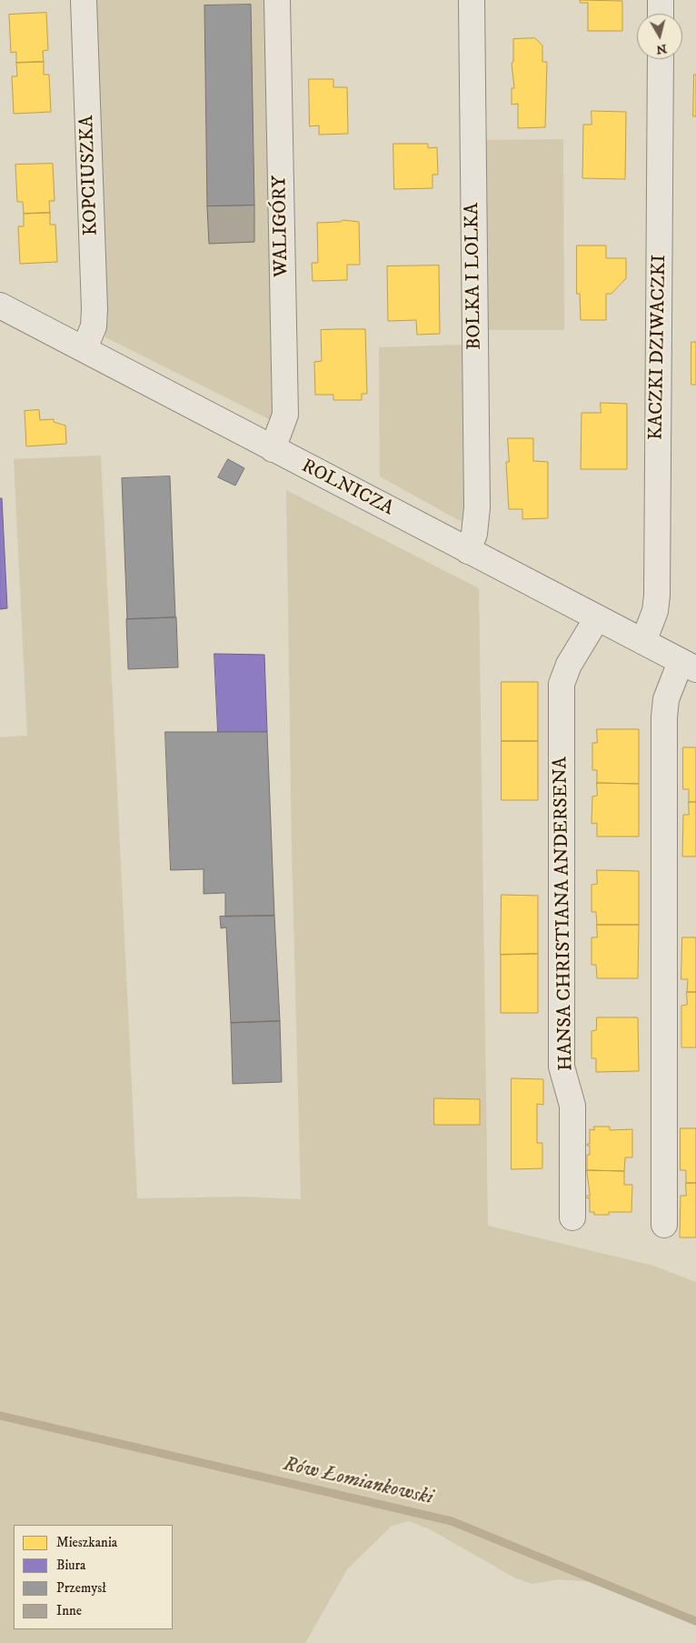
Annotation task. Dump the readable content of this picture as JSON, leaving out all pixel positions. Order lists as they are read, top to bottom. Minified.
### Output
{"streets":{"street":["KOPCIUSZKA","WALIGÓRY","BOLKA I LOLKA","KACZKI DZIWACZKI","ROLNICZA","HANSA CHRISTIANA ANDERSENA"]},"crossings":[["KOPCIUSZKA","ROLNICZA"],["WALIGÓRY","ROLNICZA"],["BOLKA I LOLKA","ROLNICZA"],["KACZKI DZIWACZKI","ROLNICZA"],["ROLNICZA","HANSA CHRISTIANA ANDERSENA"]],"water":["Rów Łomiankowski"],"legend":["Mieszkania","Biura","Przemysł","Inne"],"north":"bottom"}
